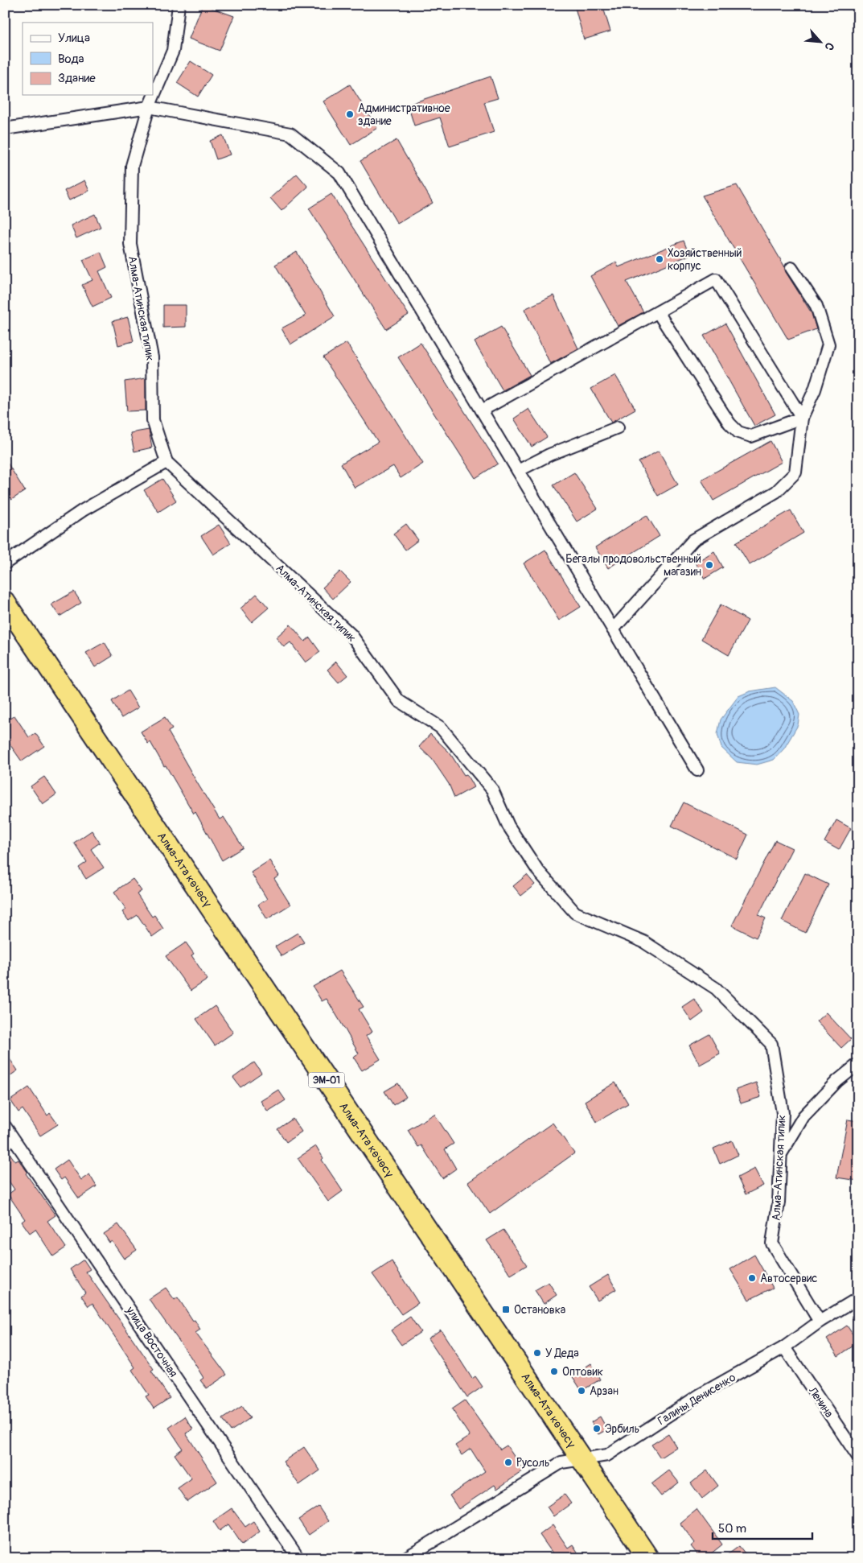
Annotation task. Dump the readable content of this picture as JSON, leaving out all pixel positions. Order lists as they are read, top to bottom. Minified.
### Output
{"streets":{"highway":["Алма-Ата көчөсү","ЭМ-01"],"street":["Алма-Атинская типик","улица Восточная","Галины Денисенко","Ленина"]},"crossings":[["Алма-Атинская типик","Галины Денисенко"],["Алма-Ата көчөсү","Галины Денисенко"],["Галины Денисенко","Ленина"]],"places":{"other":["Административное здание","Хозяйственный корпус","Бегалы продовольственный магазин","Автосервис","У Деда","Оптовик","Арзан","Эрбиль","Русоль"],"transit":["Остановка"]},"legend":["Улица","Вода","Здание"],"scale_bar":"50 m","north":"bottom right"}
